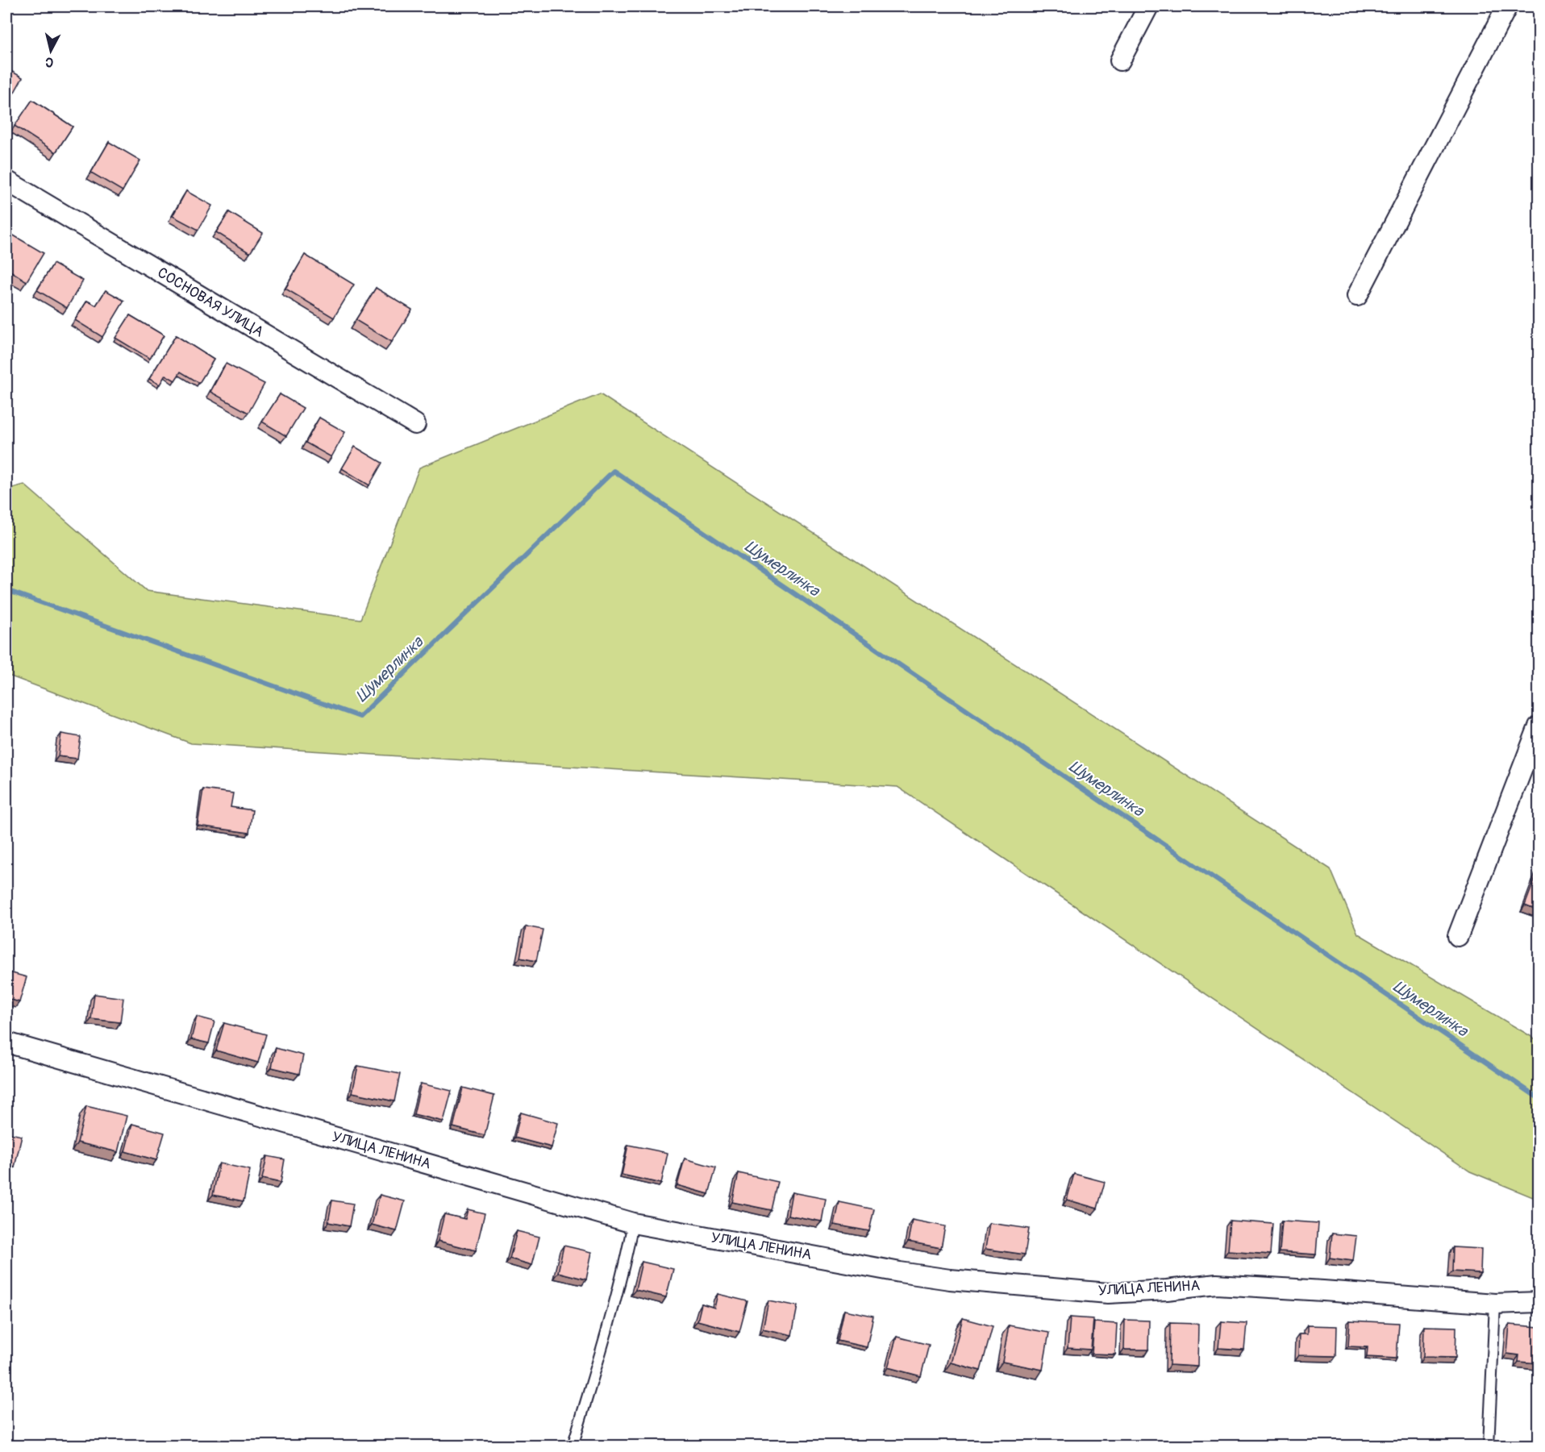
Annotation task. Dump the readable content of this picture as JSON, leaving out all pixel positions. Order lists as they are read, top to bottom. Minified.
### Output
{"streets":{"street":["СОСНОВАЯ УЛИЦА","УЛИЦА ЛЕНИНА"]},"water":["Шумерлинка"],"north":"bottom"}
